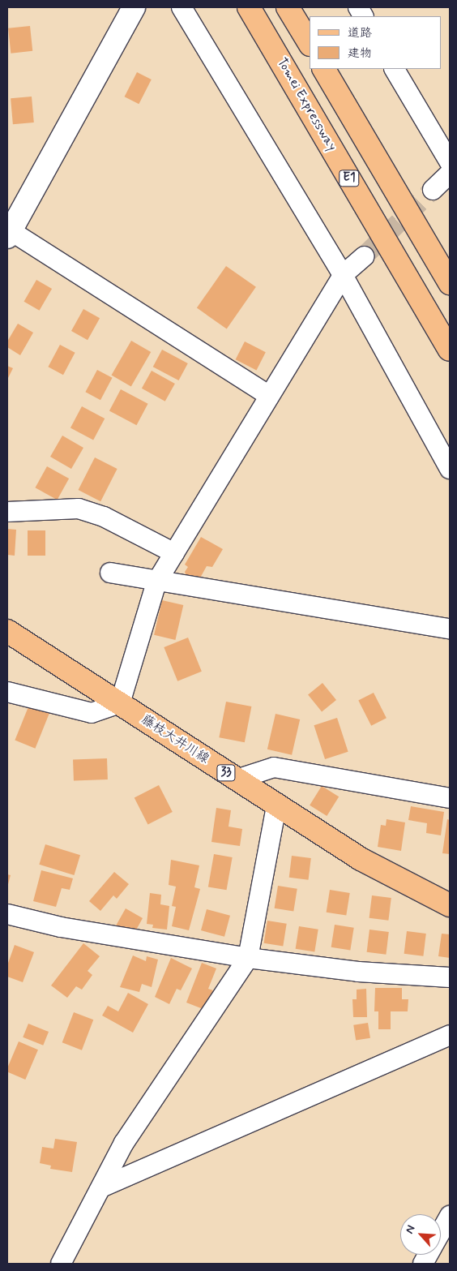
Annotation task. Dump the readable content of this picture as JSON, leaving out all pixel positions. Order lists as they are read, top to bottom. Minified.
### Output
{"streets":{"main road":["Tomei Expressway","E1","藤枝大井川線","33"]},"legend":["道路","建物"],"north":"top left"}
